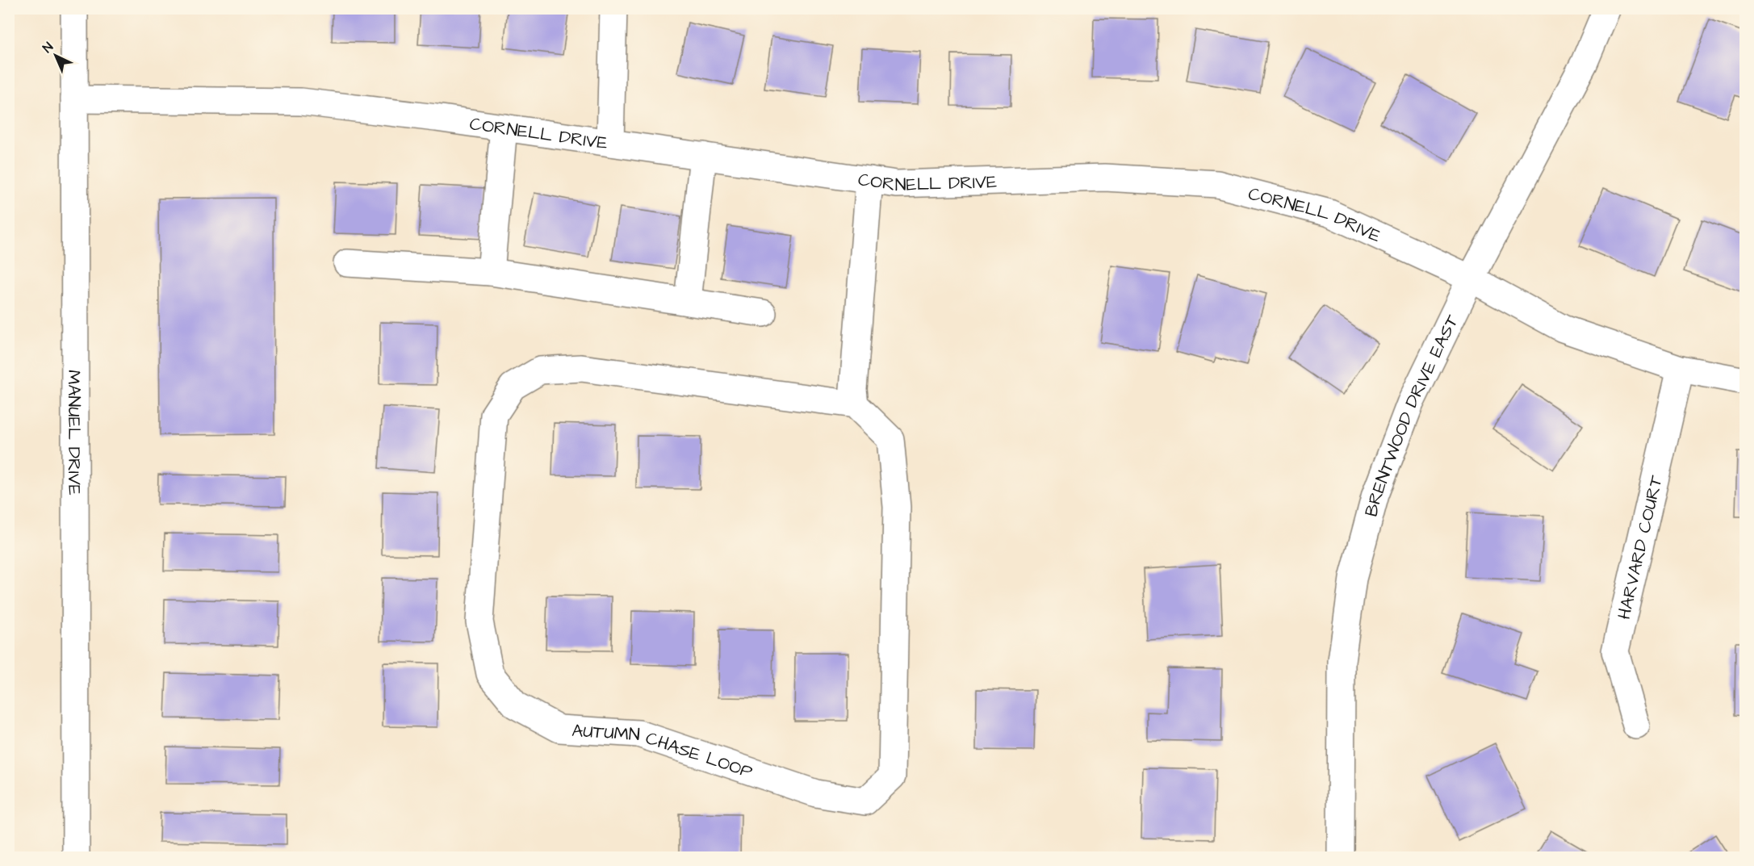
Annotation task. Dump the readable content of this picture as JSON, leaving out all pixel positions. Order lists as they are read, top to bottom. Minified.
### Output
{"streets":{"street":["CORNELL DRIVE","BRENTWOOD DRIVE EAST","MANUEL DRIVE","HARVARD COURT","AUTUMN CHASE LOOP"]},"crossings":[["CORNELL DRIVE","BRENTWOOD DRIVE EAST"],["CORNELL DRIVE","MANUEL DRIVE"],["CORNELL DRIVE","HARVARD COURT"]],"north":"top left"}
